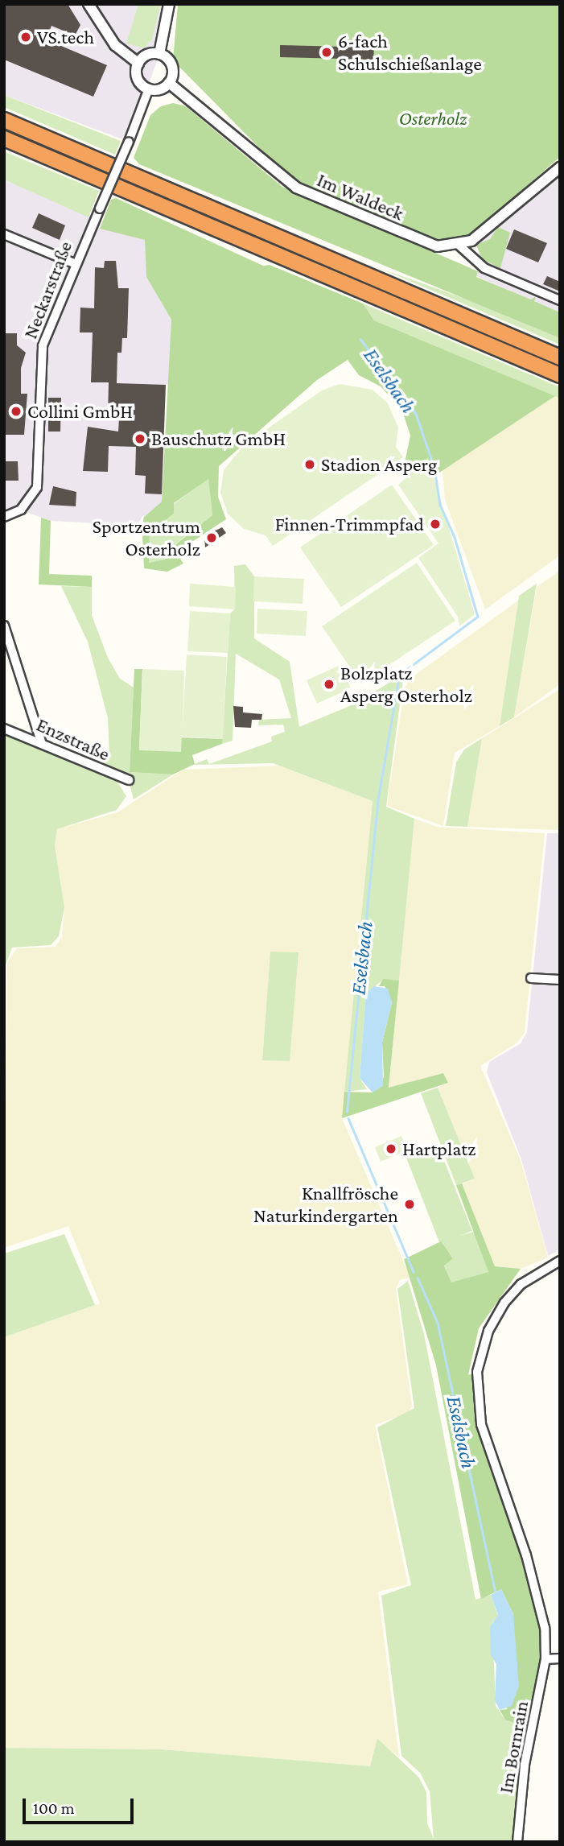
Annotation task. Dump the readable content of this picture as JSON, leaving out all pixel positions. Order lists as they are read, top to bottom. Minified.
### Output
{"streets":{"street":["Im Waldeck","Neckarstraße","Enzstraße","Im Bornrain"]},"crossings":[["Im Waldeck","Neckarstraße"]],"water":["Eselsbach"],"parks":["Osterholz"],"places":["VS.tech","6-fach Schulschießanlage","Collini GmbH","Bauschutz GmbH","Stadion Asperg","Finnen-Trimmpfad","Sportzentrum Osterholz","Bolzplatz Asperg Osterholz","Hartplatz","Knallfrösche Naturkindergarten"],"scale_bar":"100 m"}
